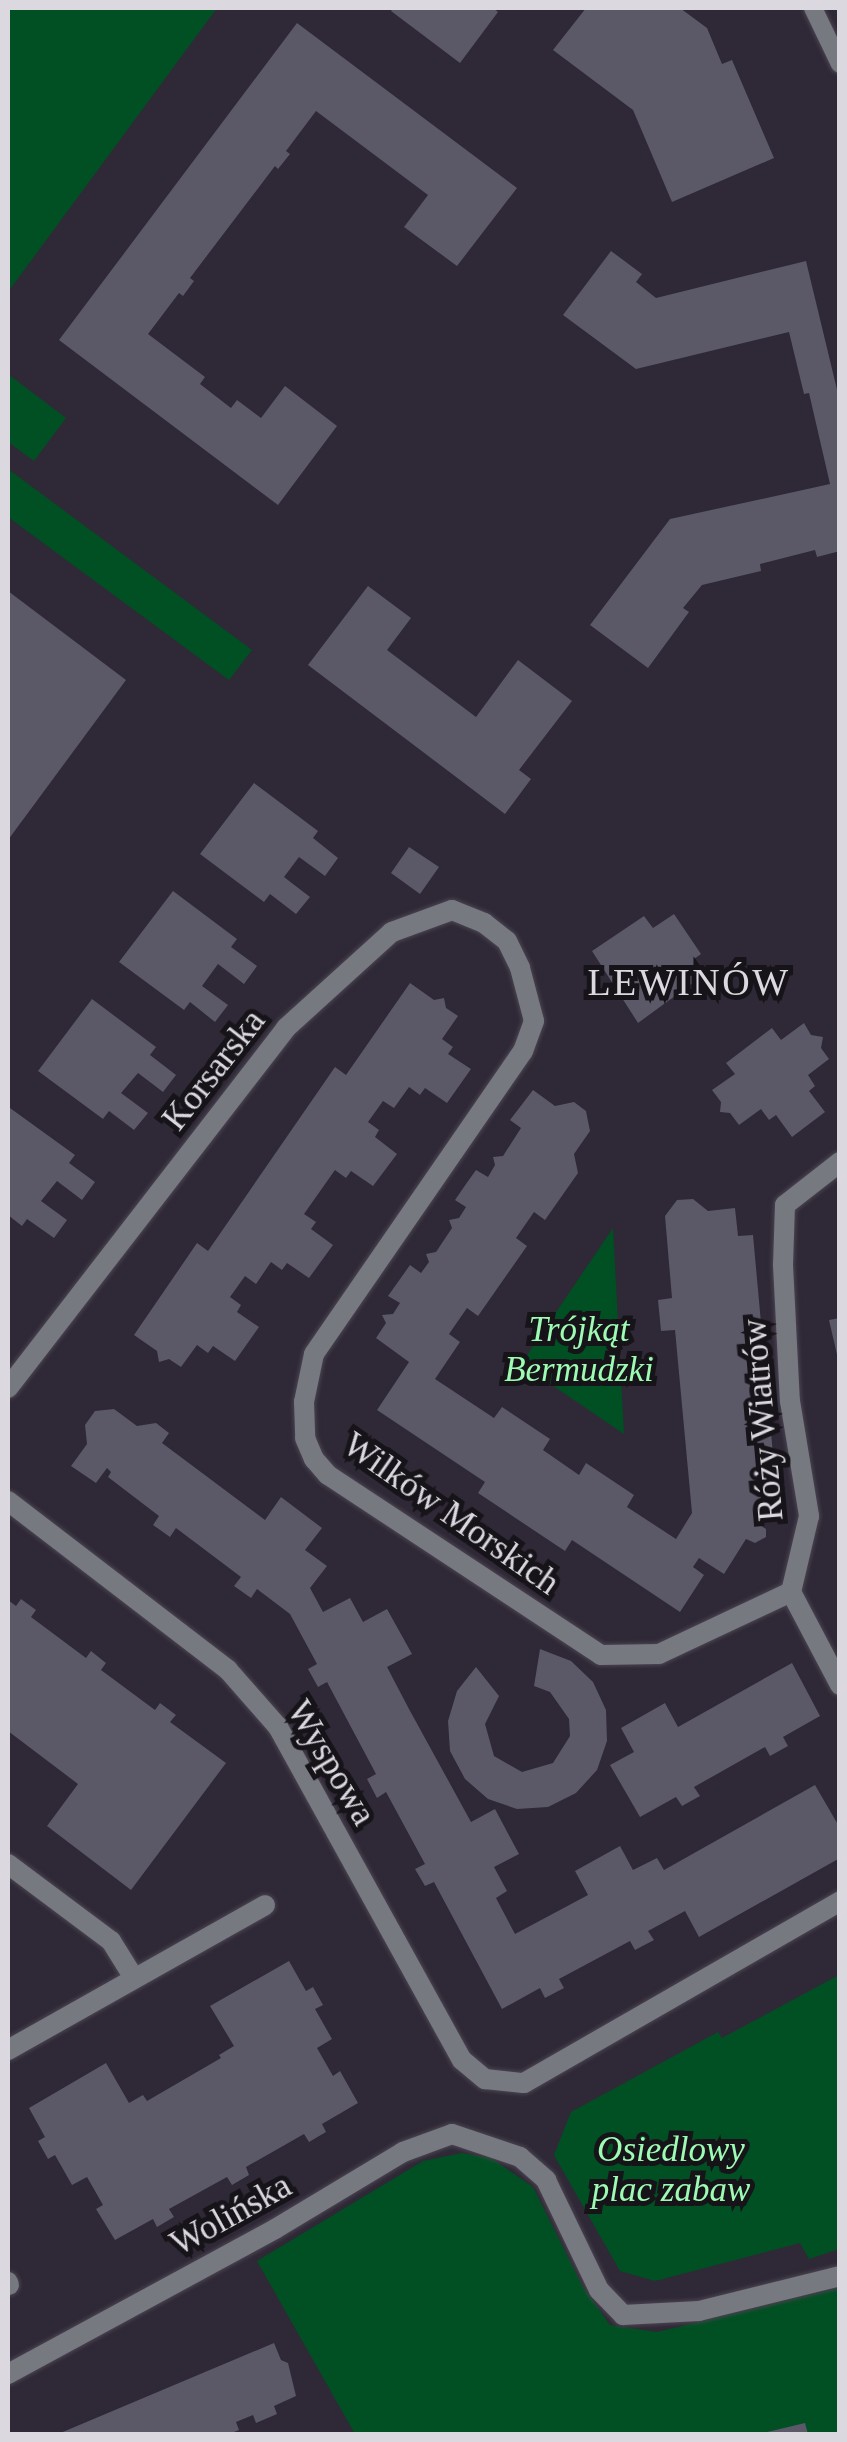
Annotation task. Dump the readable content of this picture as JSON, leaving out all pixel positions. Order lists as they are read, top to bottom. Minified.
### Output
{"streets":{"street":["Korsarska","Róży Wiatrów","Wilków Morskich","Wyspowa","Wolińska"]},"crossings":[["Korsarska","Wilków Morskich"],["Róży Wiatrów","Wilków Morskich"]],"districts":["LEWINÓW"],"parks":["Trójkąt Bermudzki","Osiedlowy plac zabaw"]}
